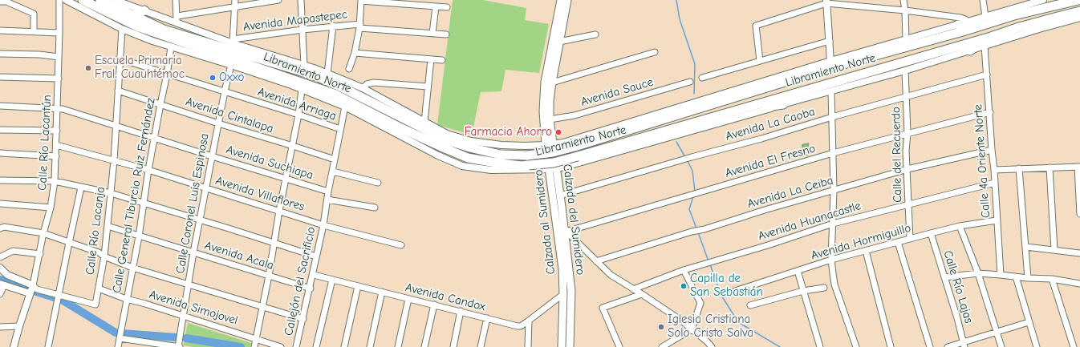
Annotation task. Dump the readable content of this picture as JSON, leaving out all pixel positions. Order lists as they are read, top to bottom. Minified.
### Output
{"streets":{"highway":["Libramiento Norte"],"main road":["Calzada del Sumidero","Calzada al Sumidero"],"street":["Avenida Mapastepec","Avenida Sauce","Avenida Arriaga","Avenida Cintalapa","Avenida La Caoba","Calle Río Lacantún","Calle del Recuerdo","Avenida El Fresno","Calle 4a Oriente Norte","Avenida Suchiapa","Avenida La Ceiba","Avenida Villaflores","Calle General Tiburcio Ruiz Fernández","Calle Coronel Luis Espinosa","Avenida Huanacastle","Calle Río Lacanja","Avenida Hormiguillo","Avenida Acala","Callejón del Sacrificio","Calle Río Lajas","Avenida Candox","Avenida Simojovel"]},"crossings":[["Avenida Mapastepec","Libramiento Norte"],["Libramiento Norte","Calzada al Sumidero"],["Avenida Arriaga","Calle General Tiburcio Ruiz Fernández"],["Avenida Arriaga","Calle Coronel Luis Espinosa"],["Avenida Arriaga","Calle Río Lacanja"],["Avenida Arriaga","Callejón del Sacrificio"],["Avenida Cintalapa","Calle General Tiburcio Ruiz Fernández"],["Avenida Cintalapa","Calle Coronel Luis Espinosa"],["Avenida Cintalapa","Calle Río Lacanja"],["Avenida Cintalapa","Callejón del Sacrificio"],["Avenida La Caoba","Calle del Recuerdo"],["Avenida La Caoba","Calle 4a Oriente Norte"],["Avenida La Caoba","Calzada del Sumidero"],["Calle Río Lacantún","Avenida Suchiapa"],["Calle Río Lacantún","Avenida Villaflores"],["Calle del Recuerdo","Avenida El Fresno"],["Calle del Recuerdo","Avenida La Ceiba"],["Calle del Recuerdo","Avenida Huanacastle"],["Calle del Recuerdo","Avenida Hormiguillo"],["Avenida El Fresno","Calle 4a Oriente Norte"],["Avenida El Fresno","Calzada del Sumidero"],["Avenida El Fresno","Calzada al Sumidero"],["Calle 4a Oriente Norte","Avenida La Ceiba"],["Calle 4a Oriente Norte","Avenida Huanacastle"],["Calle 4a Oriente Norte","Avenida Hormiguillo"],["Avenida Suchiapa","Calle General Tiburcio Ruiz Fernández"],["Avenida Suchiapa","Calle Coronel Luis Espinosa"],["Avenida Suchiapa","Calle Río Lacanja"],["Avenida Suchiapa","Callejón del Sacrificio"],["Avenida Villaflores","Calle General Tiburcio Ruiz Fernández"],["Avenida Villaflores","Calle Coronel Luis Espinosa"],["Avenida Villaflores","Calle Río Lacanja"],["Avenida Villaflores","Callejón del Sacrificio"],["Calle General Tiburcio Ruiz Fernández","Avenida Acala"],["Calle General Tiburcio Ruiz Fernández","Avenida Simojovel"],["Calle Coronel Luis Espinosa","Avenida Acala"],["Calle Coronel Luis Espinosa","Avenida Simojovel"],["Calzada del Sumidero","Calzada al Sumidero"],["Calzada al Sumidero","Avenida Candox"],["Calle Río Lacanja","Avenida Acala"],["Calle Río Lacanja","Avenida Simojovel"],["Avenida Hormiguillo","Calle Río Lajas"],["Avenida Acala","Callejón del Sacrificio"],["Callejón del Sacrificio","Avenida Candox"]],"places":["Escuela Primaria Fral. Cuauhtémoc","Oxxo","Farmacia Ahorro","Capilla de San Sebastián","Iglesia Cristiana Solo Cristo Salva"]}
